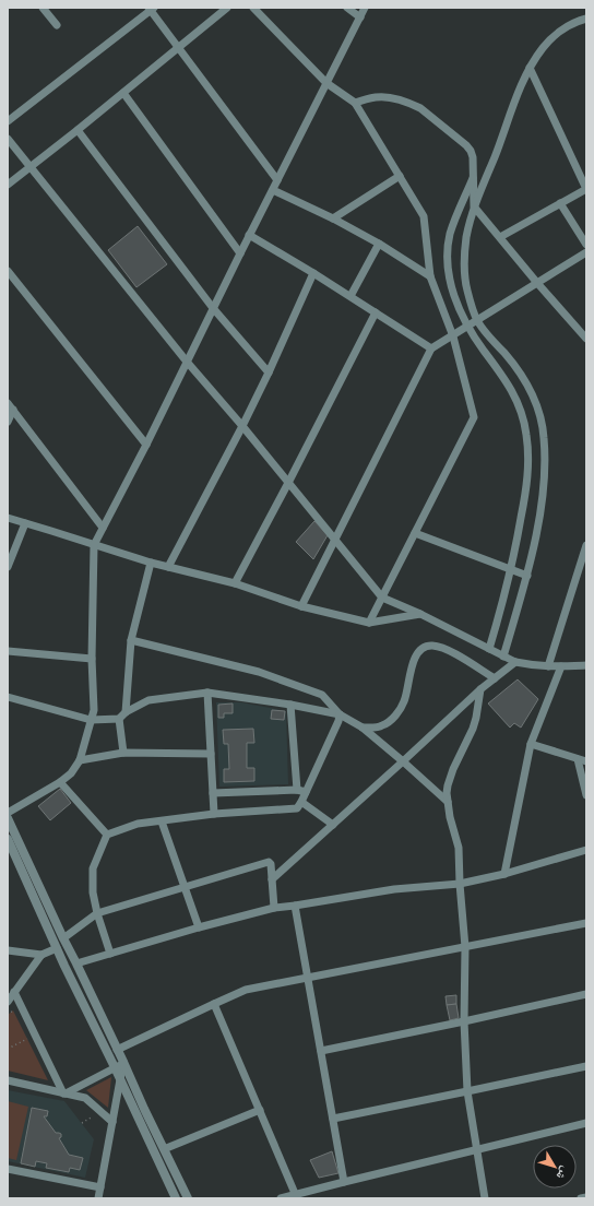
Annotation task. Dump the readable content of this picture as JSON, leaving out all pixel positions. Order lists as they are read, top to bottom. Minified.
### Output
{"north":"bottom right"}
